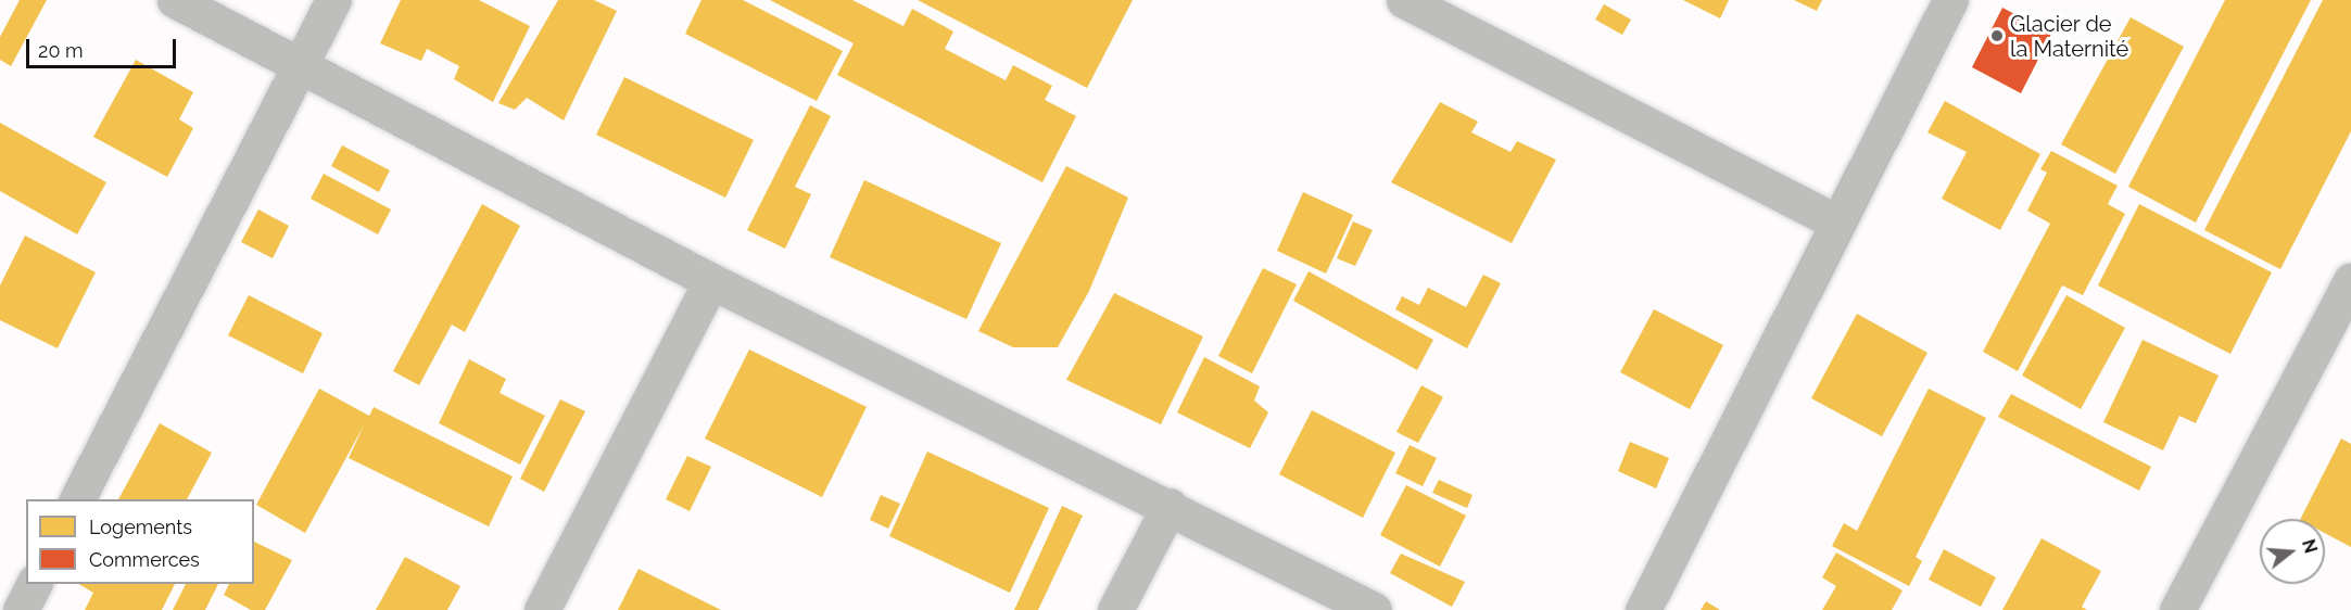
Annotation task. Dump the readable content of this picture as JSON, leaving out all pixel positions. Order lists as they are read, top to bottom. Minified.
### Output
{"places":["Glacier de la Maternité"],"legend":["Logements","Commerces"],"scale_bar":"20 m","north":"right"}
